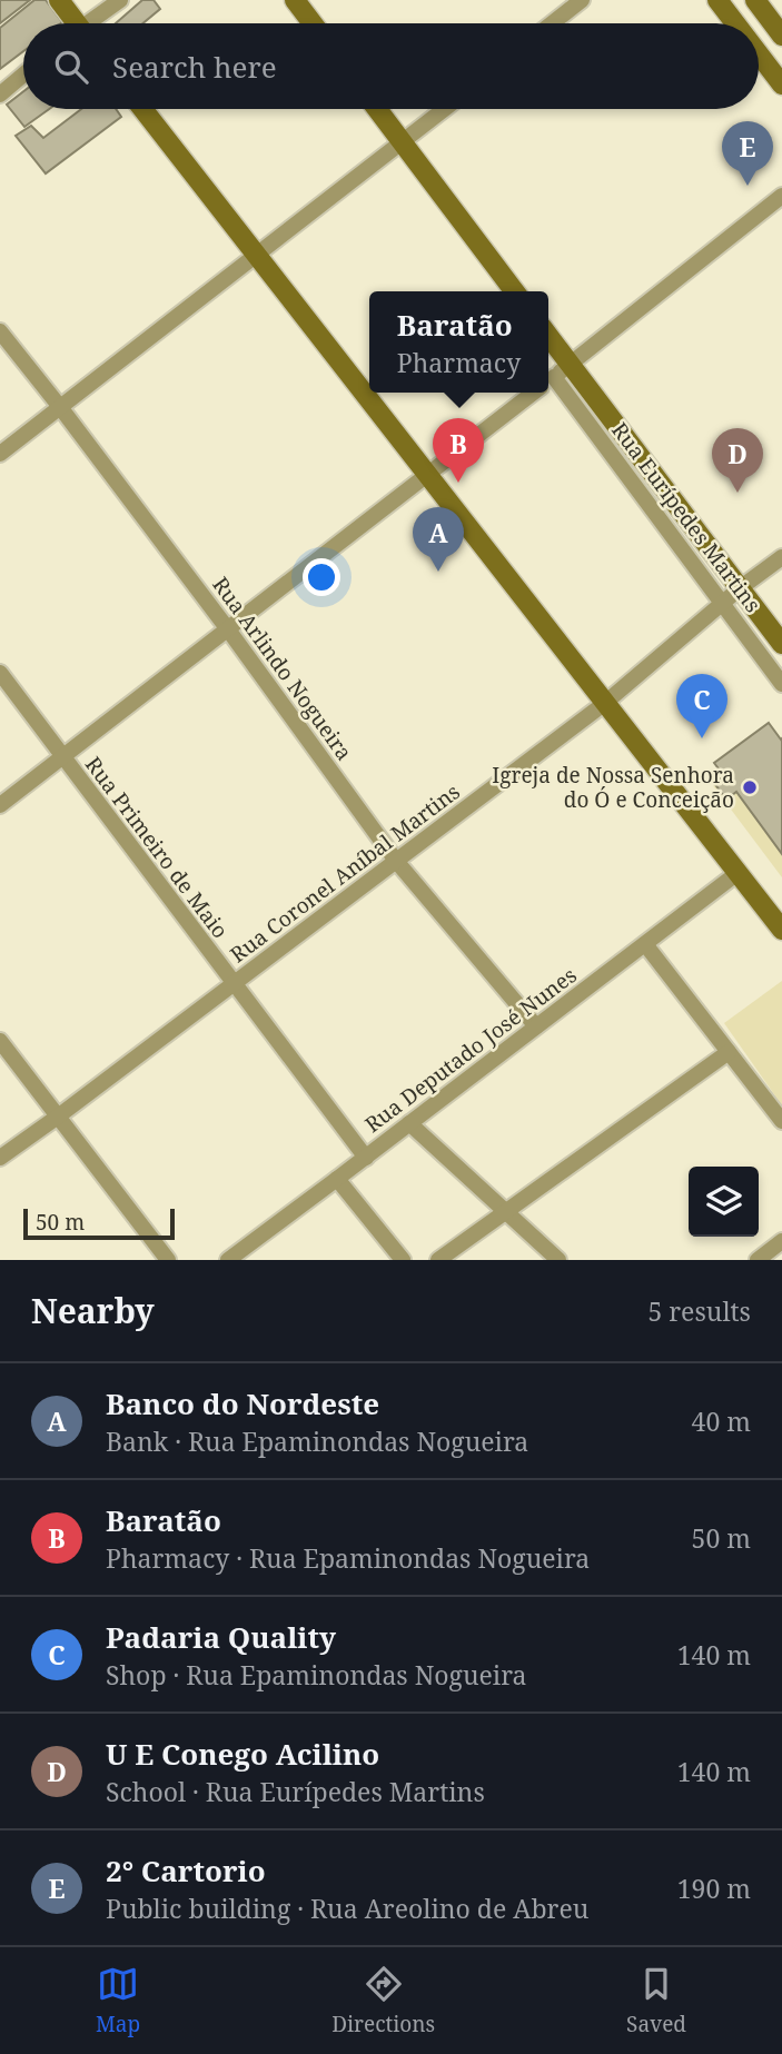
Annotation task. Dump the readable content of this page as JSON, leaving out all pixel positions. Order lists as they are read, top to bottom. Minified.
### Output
{"streets":{"main road":["Rua Eurípedes Martins"],"street":["Rua Arlindo Nogueira","Rua Primeiro de Maio","Rua Coronel Aníbal Martins","Rua Deputado José Nunes"]},"crossings":[["Rua Eurípedes Martins","Rua Coronel Aníbal Martins"],["Rua Arlindo Nogueira","Rua Coronel Aníbal Martins"],["Rua Arlindo Nogueira","Rua Deputado José Nunes"],["Rua Primeiro de Maio","Rua Coronel Aníbal Martins"],["Rua Primeiro de Maio","Rua Deputado José Nunes"]],"places":["Igreja de Nossa Senhora do Ó e Conceição"],"scale_bar":"50 m","page":{"search":"Search here","pins":["E","B","D","A","C"],"popup":["Baratão","Pharmacy"],"scale":"50 m","heading":["Nearby","5 results"],"list":[{"mark":"A","name":"Banco do Nordeste","note":"Bank · Rua Epaminondas Nogueira","value":"40 m"},{"mark":"B","name":"Baratão","note":"Pharmacy · Rua Epaminondas Nogueira","value":"50 m"},{"mark":"C","name":"Padaria Quality","note":"Shop · Rua Epaminondas Nogueira","value":"140 m"},{"mark":"D","name":"U E Conego Acilino","note":"School · Rua Eurípedes Martins","value":"140 m"},{"mark":"E","name":"2° Cartorio","note":"Public building · Rua Areolino de Abreu","value":"190 m"}],"nav":["Map","Directions","Saved"]}}
